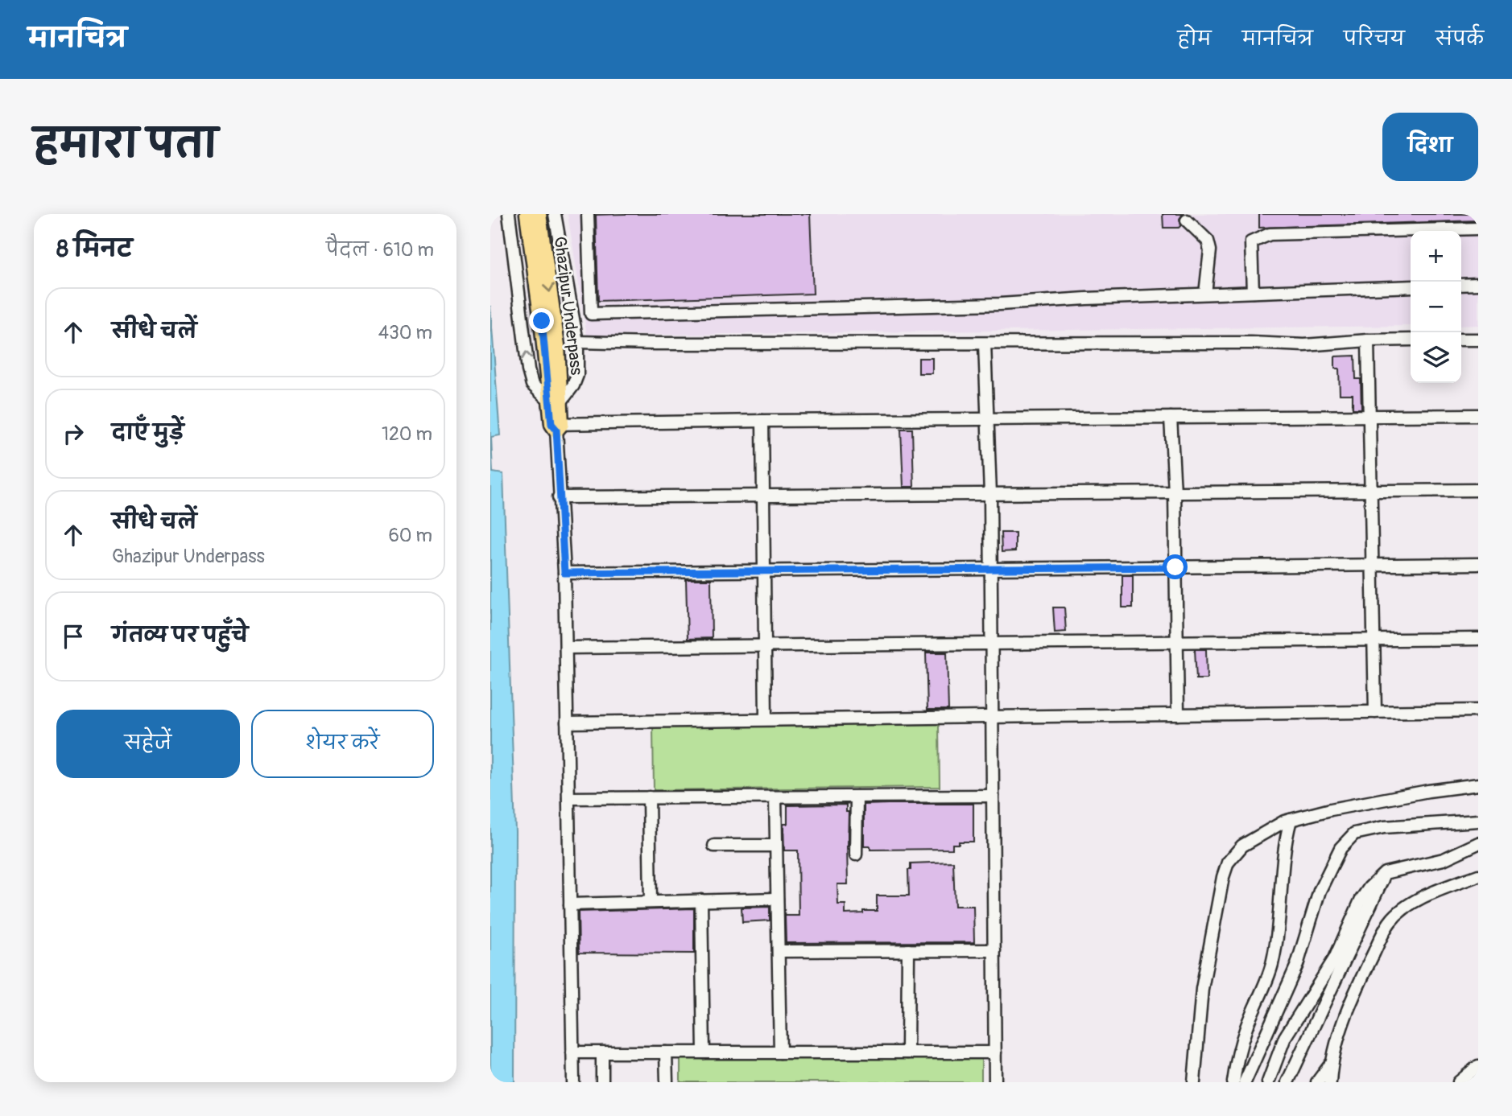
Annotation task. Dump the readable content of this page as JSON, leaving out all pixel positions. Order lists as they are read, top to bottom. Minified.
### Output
{"streets":{"main road":["Ghazipur Underpass"]},"page":{"header":"मानचित्र","nav":["होम","मानचित्र","परिचय","संपर्क"],"title":"हमारा पता","buttons":["दिशा",["सहेजें","शेयर करें"]],"heading":["8 मिनट","पैदल · 610 m"],"map_buttons":["+","−"],"list":[["सीधे चलें","430 m"],["दाएँ मुड़ें","120 m"],["सीधे चलें","Ghazipur Underpass","60 m"],"गंतव्य पर पहुँचे"]}}
